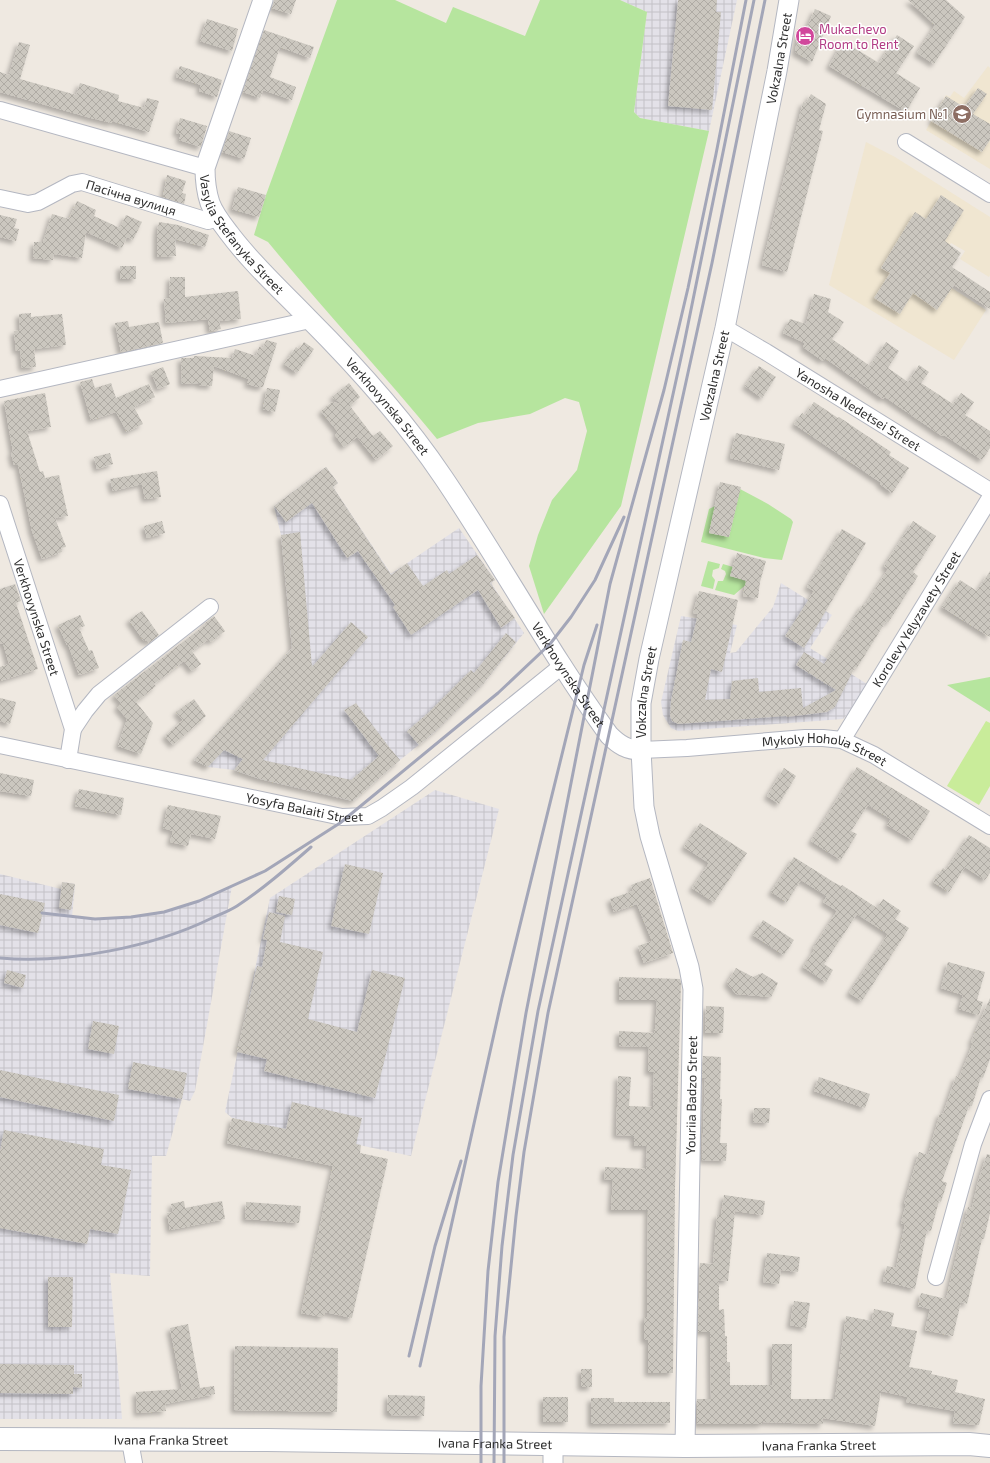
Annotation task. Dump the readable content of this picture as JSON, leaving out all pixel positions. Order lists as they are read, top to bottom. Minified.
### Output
{"streets":{"main road":["Ivana Franka Street"],"street":["Vokzalna Street","Пасічна вулиця","Vasylia Stefanyka Street","Verkhovynska Street","Yanosha Nedetsei Street","Korolevy Yelyzavety Street","Mykoly Hoholia Street","Yosyfa Balaiti Street","Youriia Badzo Street"]},"crossings":[["Vokzalna Street","Verkhovynska Street"],["Vokzalna Street","Yanosha Nedetsei Street"],["Vokzalna Street","Mykoly Hoholia Street"],["Vokzalna Street","Youriia Badzo Street"],["Пасічна вулиця","Vasylia Stefanyka Street"],["Vasylia Stefanyka Street","Verkhovynska Street"],["Verkhovynska Street","Mykoly Hoholia Street"],["Verkhovynska Street","Yosyfa Balaiti Street"],["Verkhovynska Street","Youriia Badzo Street"],["Korolevy Yelyzavety Street","Mykoly Hoholia Street"],["Mykoly Hoholia Street","Youriia Badzo Street"],["Youriia Badzo Street","Ivana Franka Street"]],"places":{"hotel":["Mukachevo Room to Rent"],"school or university":["Gymnasium №1"]}}
